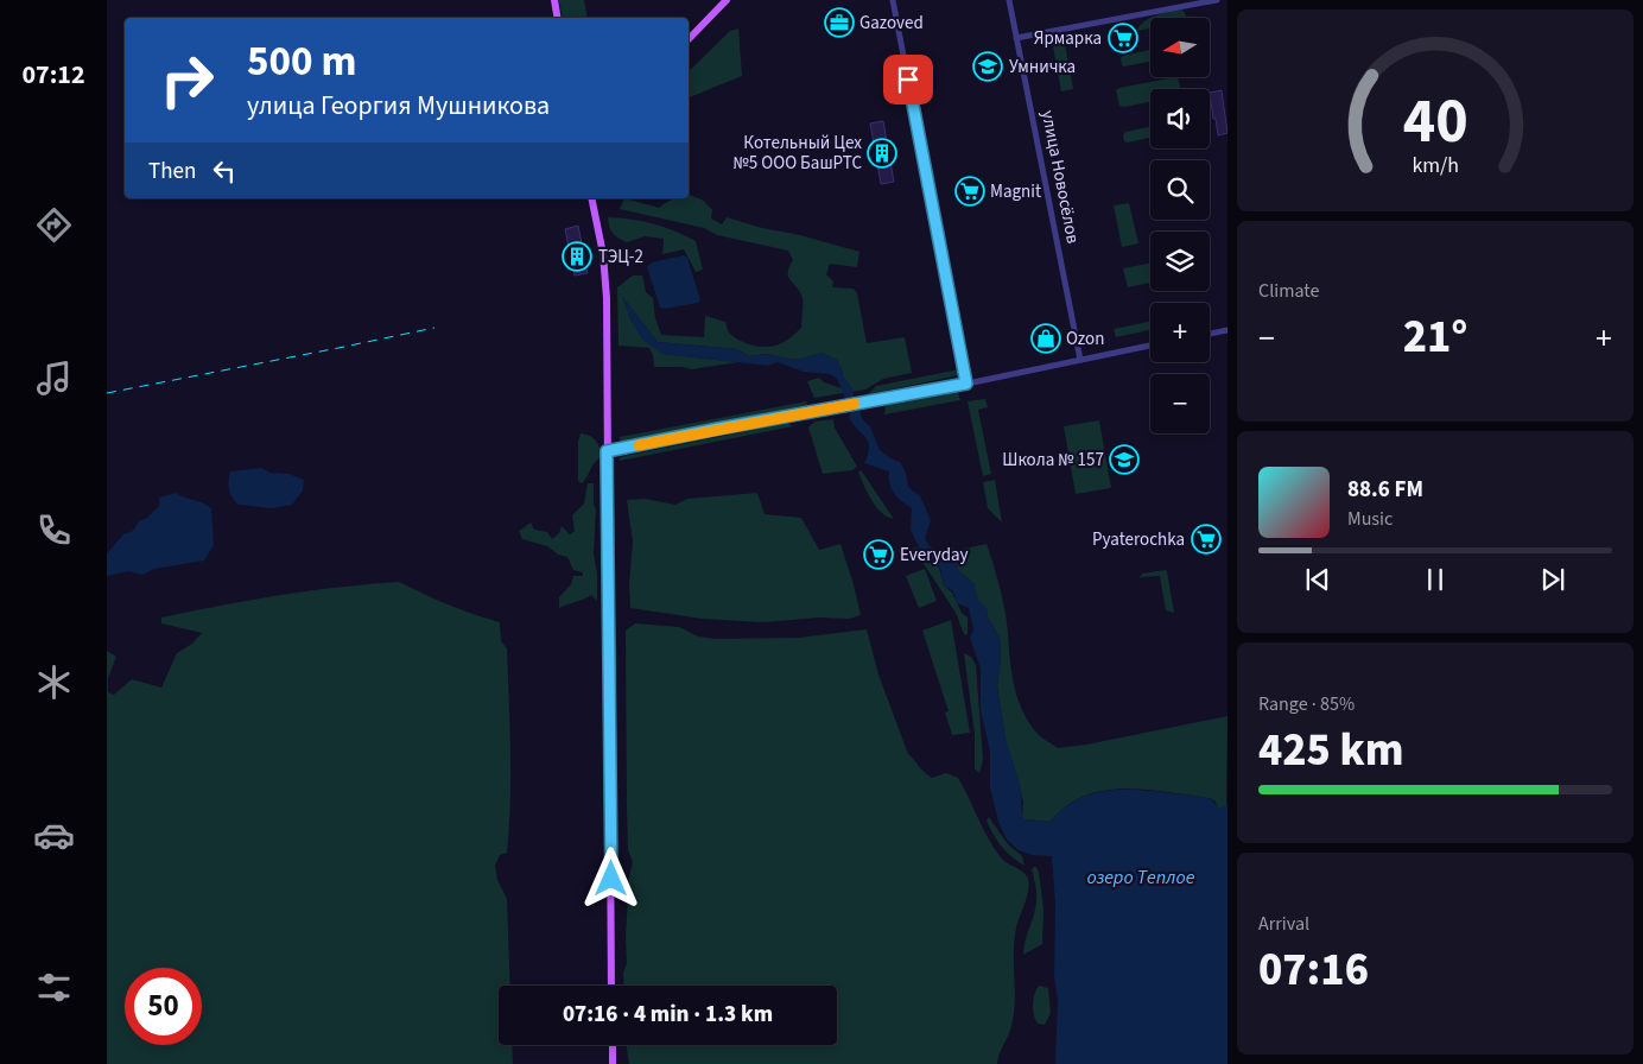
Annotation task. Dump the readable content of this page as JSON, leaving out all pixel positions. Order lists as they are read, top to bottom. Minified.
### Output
{"streets":{"street":["улица Новосёлов"]},"water":["озеро Теплое"],"places":{"office":["Gazoved"],"supermarket":["Ярмарка","Magnit","Pyaterochka","Everyday"],"school or university":["Умничка","Школа № 157"],"building":["Котельный Цех №5 ООО БашРТС","ТЭЦ-2"],"shop":["Ozon"]},"north":"left","page":{"tabs":"07:12","map_buttons":["+","−"],"turn":["500 m","улица Георгия Мушникова"],"then":"Then","tile":["Climate",["Range · 85%","425 km"],["Arrival","07:16"]],"heat":["−","21°","+"],"song":["88.6 FM","Music"],"limit":"50","trip":"07:16 · 4 min · 1.3 km","gauge":["40","km/h"]}}
